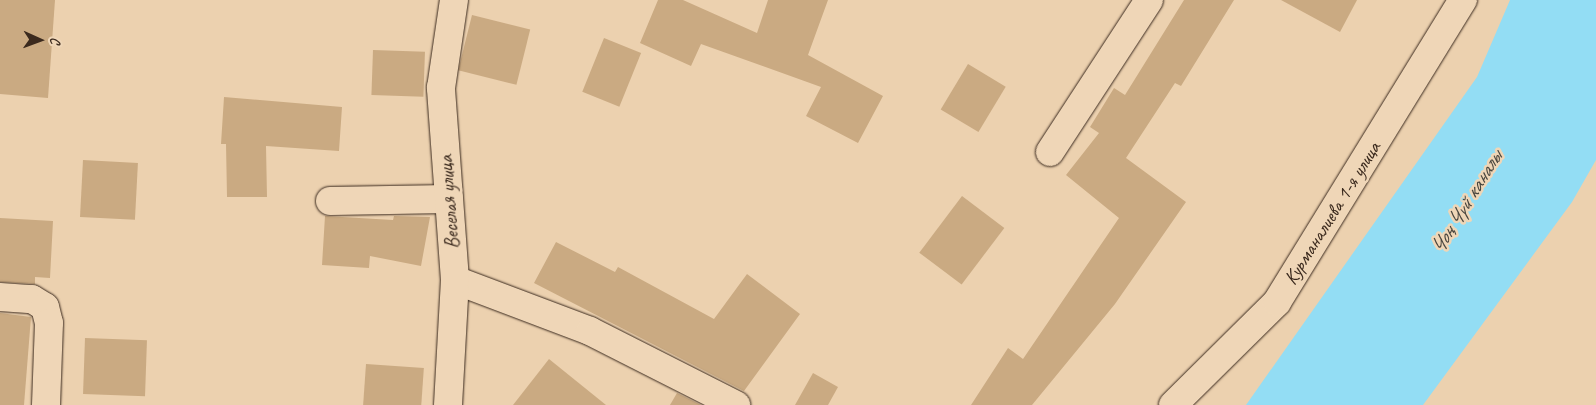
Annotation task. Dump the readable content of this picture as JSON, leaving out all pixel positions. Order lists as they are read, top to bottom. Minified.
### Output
{"streets":{"street":["Веселая улица","Курманалиева 1-я улица"]},"water":["Чоң Чүй каналы"],"north":"right"}
